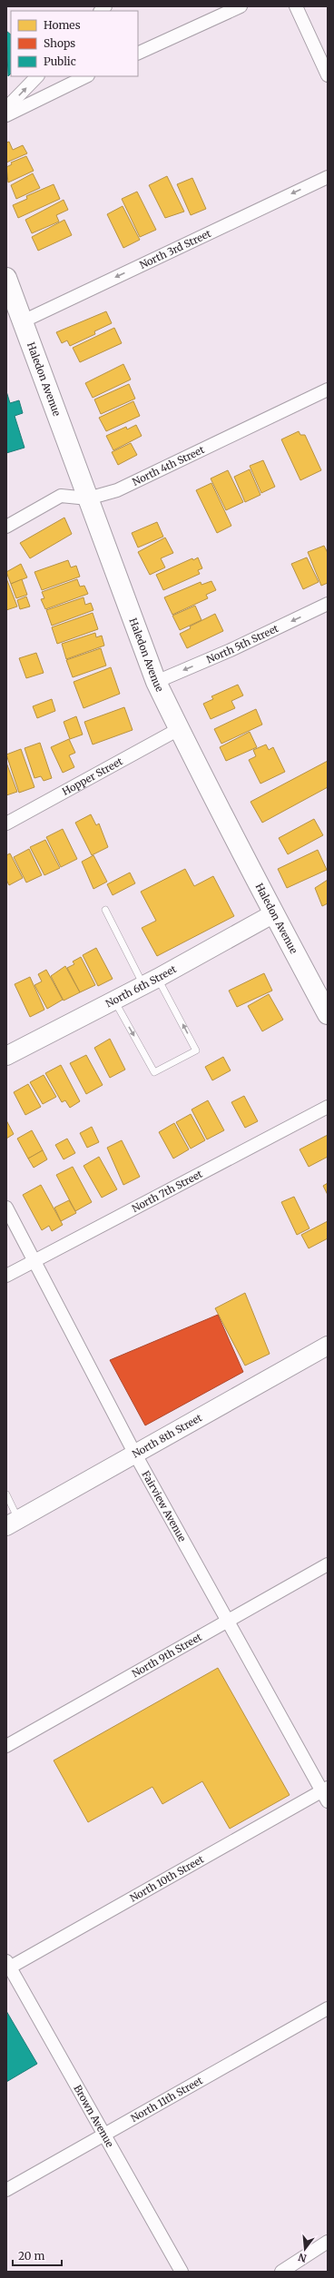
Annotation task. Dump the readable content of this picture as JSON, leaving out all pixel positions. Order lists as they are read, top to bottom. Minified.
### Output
{"streets":{"main road":["Haledon Avenue"],"street":["North 3rd Street","North 4th Street","North 5th Street","Hopper Street","North 6th Street","North 7th Street","North 8th Street","Fairview Avenue","North 9th Street","North 10th Street","North 11th Street","Brown Avenue"]},"crossings":[["North 3rd Street","Haledon Avenue"],["Haledon Avenue","North 4th Street"],["Haledon Avenue","North 5th Street"],["Haledon Avenue","Hopper Street"],["Haledon Avenue","North 6th Street"],["North 7th Street","Fairview Avenue"],["North 8th Street","Fairview Avenue"],["Fairview Avenue","North 9th Street"],["Fairview Avenue","North 10th Street"],["North 10th Street","Brown Avenue"],["North 11th Street","Brown Avenue"]],"one_way":["North 3rd Street","North 5th Street"],"legend":["Homes","Shops","Public"],"scale_bar":"20 m","north":"bottom"}
